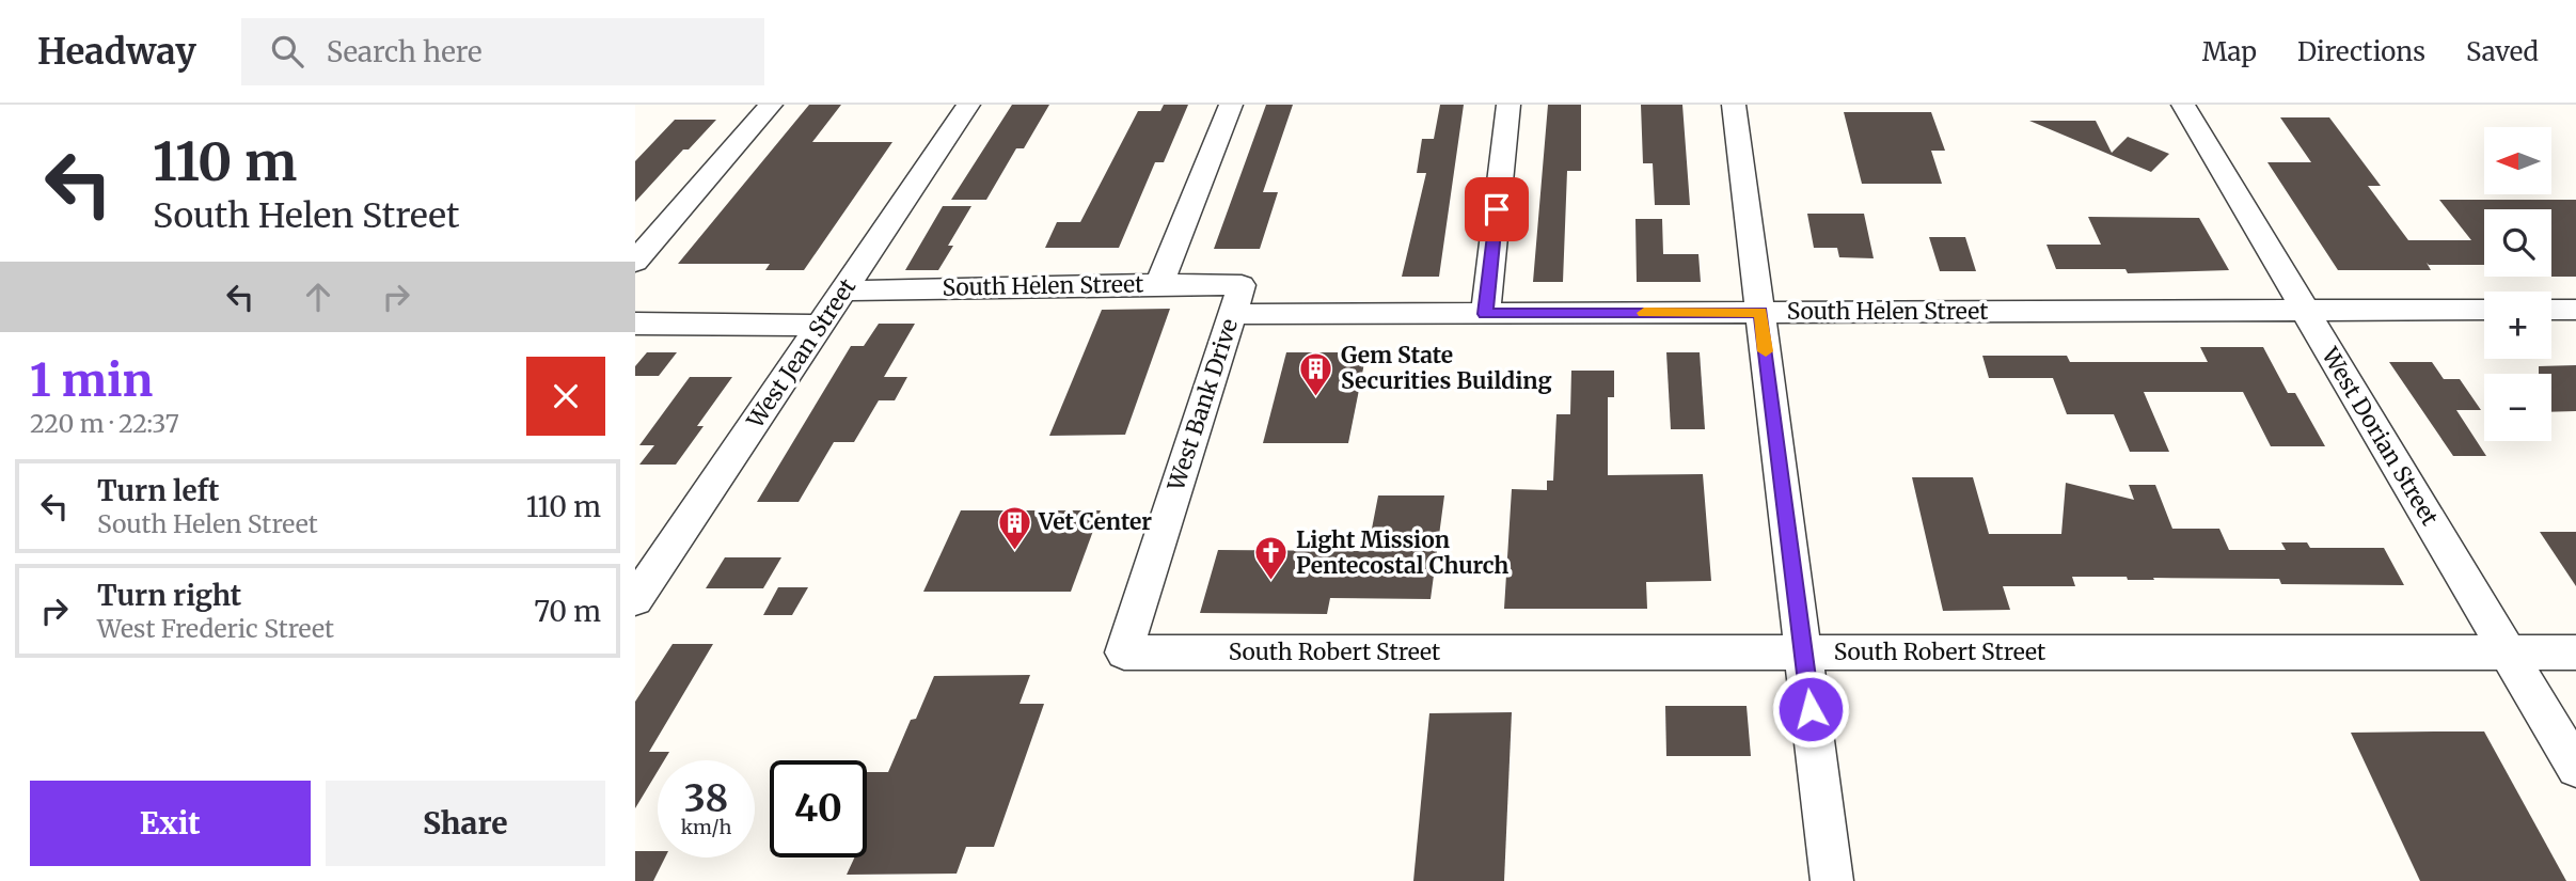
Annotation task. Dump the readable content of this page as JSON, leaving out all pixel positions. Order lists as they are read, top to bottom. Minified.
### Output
{"streets":{"street":["South Helen Street","West Jean Street","West Bank Drive","West Dorian Street","South Robert Street"]},"crossings":[["South Helen Street","West Jean Street"],["South Helen Street","West Bank Drive"],["South Helen Street","West Dorian Street"],["West Bank Drive","South Robert Street"],["West Dorian Street","South Robert Street"]],"places":{"building":["Gem State Securities Building","Vet Center"],"church":["Light Mission Pentecostal Church"]},"north":"left","page":{"header":"Headway","search":"Search here","nav":["Map","Directions","Saved"],"turn":["110 m","South Helen Street"],"map_buttons":["+","−"],"heading":["1 min","220 m · 22:37"],"list":[{"name":"Turn left","note":"South Helen Street","value":"110 m"},{"name":"Turn right","note":"West Frederic Street","value":"70 m"}],"speed":"38 km/h","limit":"40","buttons":["Exit","Share"]}}
